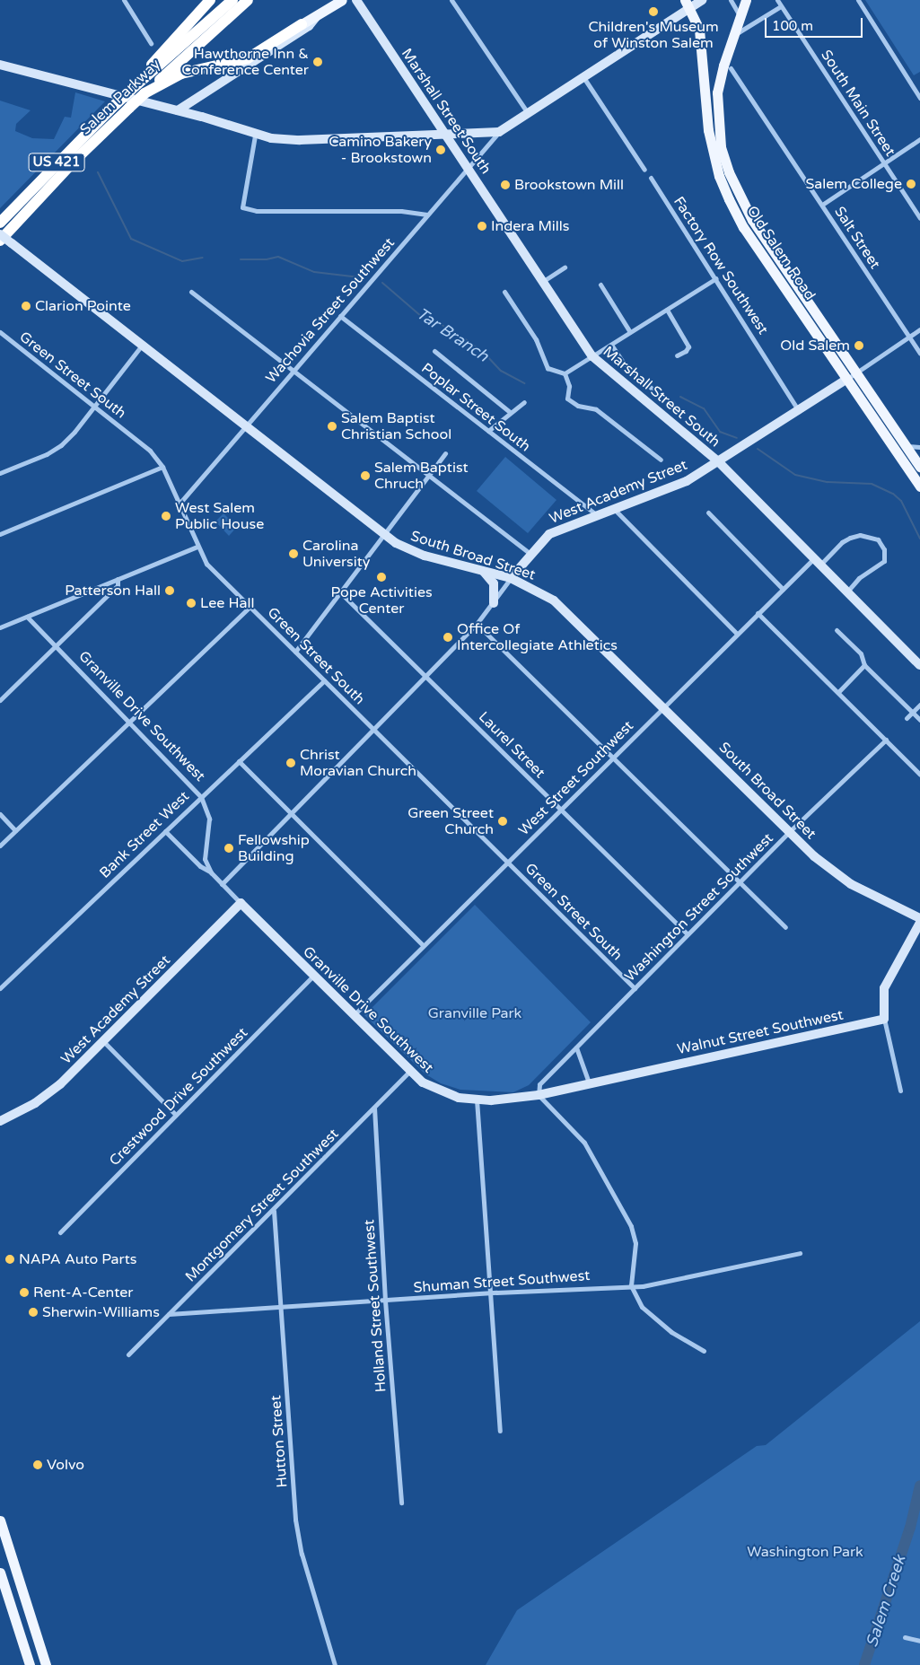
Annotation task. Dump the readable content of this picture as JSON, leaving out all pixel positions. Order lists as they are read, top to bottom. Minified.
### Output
{"streets":{"highway":["Salem Parkway","US 421"],"main road":["Old Salem Road"],"street":["South Main Street","Marshall Street South","Salt Street","Factory Row Southwest","Wachovia Street Southwest","Green Street South","Poplar Street South","West Academy Street","South Broad Street","Granville Drive Southwest","Laurel Street","West Street Southwest","Bank Street West","Washington Street Southwest","Walnut Street Southwest","Crestwood Drive Southwest","Montgomery Street Southwest","Shuman Street Southwest","Holland Street Southwest","Hutton Street"]},"crossings":[["Salem Parkway","South Broad Street"],["Marshall Street South","Wachovia Street Southwest"],["Marshall Street South","West Academy Street"],["Marshall Street South","West Street Southwest"],["Salt Street","West Academy Street"],["Old Salem Road","West Academy Street"],["Factory Row Southwest","West Academy Street"],["Wachovia Street Southwest","Green Street South"],["Wachovia Street Southwest","Poplar Street South"],["Wachovia Street Southwest","South Broad Street"],["Green Street South","West Academy Street"],["Green Street South","West Street Southwest"],["Green Street South","Bank Street West"],["Green Street South","Washington Street Southwest"],["Poplar Street South","West Academy Street"],["West Academy Street","South Broad Street"],["West Academy Street","Granville Drive Southwest"],["West Academy Street","Laurel Street"],["South Broad Street","West Street Southwest"],["South Broad Street","Washington Street Southwest"],["Granville Drive Southwest","West Street Southwest"],["Granville Drive Southwest","Bank Street West"],["Granville Drive Southwest","Washington Street Southwest"],["Granville Drive Southwest","Walnut Street Southwest"],["Granville Drive Southwest","Crestwood Drive Southwest"],["Granville Drive Southwest","Montgomery Street Southwest"],["Laurel Street","West Street Southwest"],["Laurel Street","Washington Street Southwest"],["Washington Street Southwest","Walnut Street Southwest"],["Montgomery Street Southwest","Shuman Street Southwest"],["Montgomery Street Southwest","Holland Street Southwest"],["Montgomery Street Southwest","Hutton Street"],["Shuman Street Southwest","Holland Street Southwest"],["Shuman Street Southwest","Hutton Street"]],"water":["Tar Branch","Salem Creek"],"parks":["Granville Park","Washington Park"],"places":["Children's Museum of Winston Salem","Hawthorne Inn & Conference Center","Camino Bakery - Brookstown","Salem College","Brookstown Mill","Indera Mills","Clarion Pointe","Old Salem","Salem Baptist Christian School","Salem Baptist Chruch","West Salem Public House","Carolina University","Pope Activities Center","Patterson Hall","Lee Hall","Office Of Intercollegiate Athletics","Christ Moravian Church","Green Street Church","Fellowship Building","NAPA Auto Parts","Rent-A-Center","Sherwin-Williams","Volvo"],"scale_bar":"100 m"}
